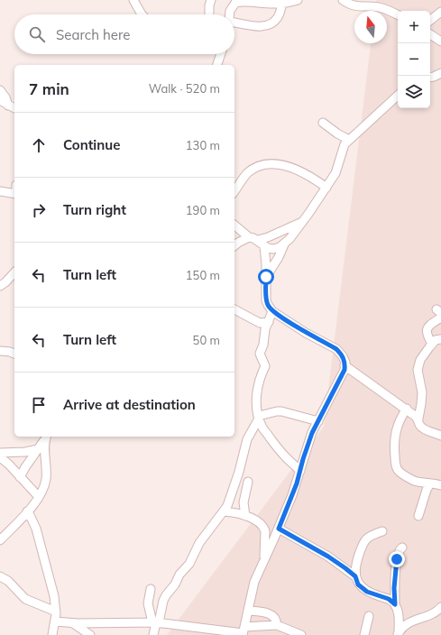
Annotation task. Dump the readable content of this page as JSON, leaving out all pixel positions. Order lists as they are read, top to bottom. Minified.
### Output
{"north":"top","page":{"map_buttons":["+","−"],"search":"Search here","heading":["7 min","Walk · 520 m"],"list":[["Continue","130 m"],["Turn right","190 m"],["Turn left","150 m"],["Turn left","50 m"],"Arrive at destination"]}}
